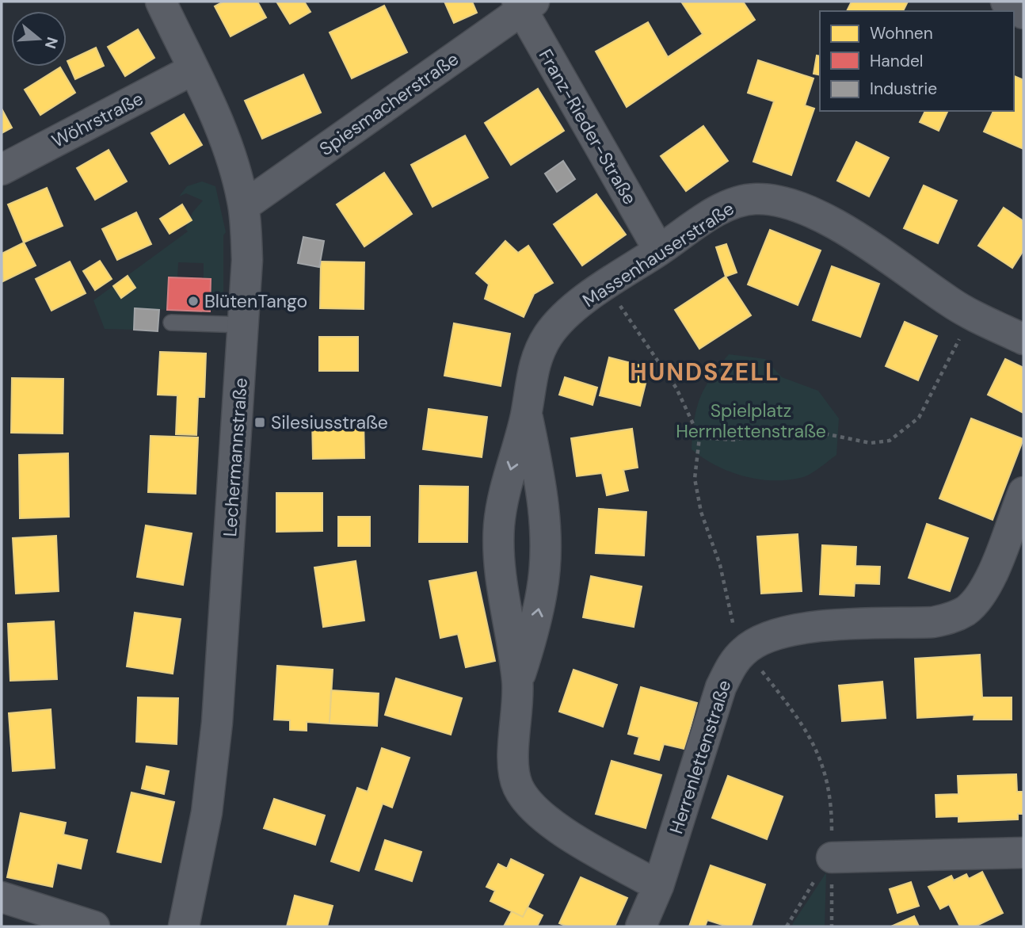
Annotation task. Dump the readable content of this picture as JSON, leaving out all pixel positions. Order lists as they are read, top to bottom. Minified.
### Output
{"streets":{"street":["Spiesmacherstraße","Wöhrstraße","Franz-Rieder-Straße","Massenhauserstraße","Lechermannstraße","Herrenlettenstraße"]},"crossings":[["Spiesmacherstraße","Franz-Rieder-Straße"],["Spiesmacherstraße","Lechermannstraße"],["Wöhrstraße","Lechermannstraße"],["Franz-Rieder-Straße","Massenhauserstraße"],["Massenhauserstraße","Herrenlettenstraße"]],"districts":["HUNDSZELL"],"parks":["Spielplatz Herrnlettenstraße"],"places":{"other":["BlütenTango"],"transit":["Silesiusstraße"]},"legend":["Wohnen","Handel","Industrie"],"north":"right"}
